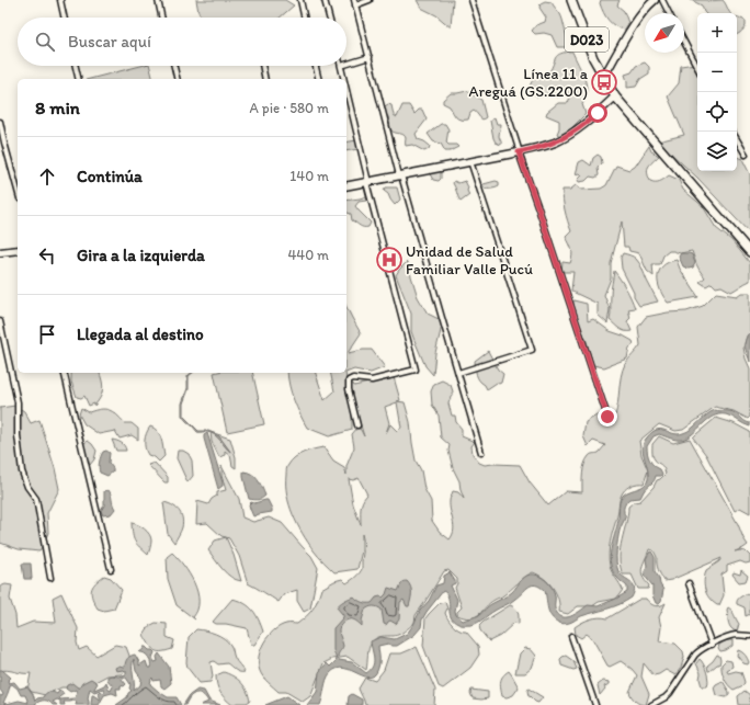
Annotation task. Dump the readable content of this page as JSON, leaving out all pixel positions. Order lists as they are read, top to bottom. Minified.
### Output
{"streets":{"main road":["D023"]},"places":{"bus stop":["Línea 11 a Areguá (GS.2200)"],"hospital":["Unidad de Salud Familiar Valle Pucú"]},"north":"bottom left","page":{"map_buttons":["+","−"],"search":"Buscar aquí","heading":["8 min","A pie · 580 m"],"list":[["Continúa","140 m"],["Gira a la izquierda","440 m"],"Llegada al destino"]}}
